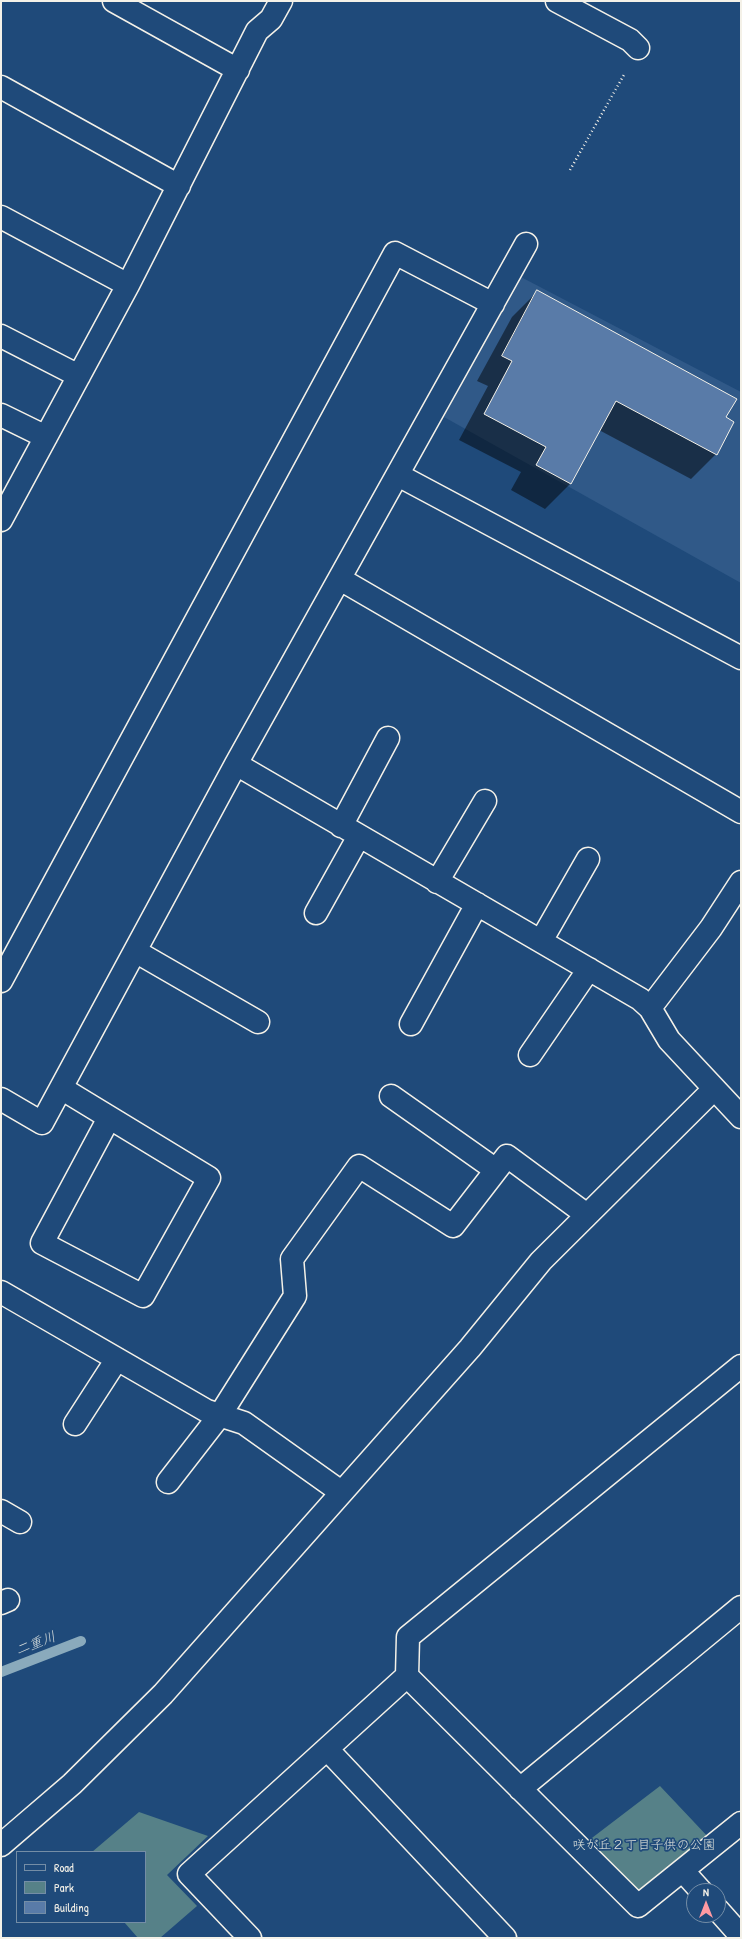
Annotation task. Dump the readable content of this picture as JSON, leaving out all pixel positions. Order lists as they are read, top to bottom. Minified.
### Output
{"water":["二重川"],"parks":["咲が丘２丁目子供の公園"],"legend":["Road","Park","Building"],"north":"top"}
